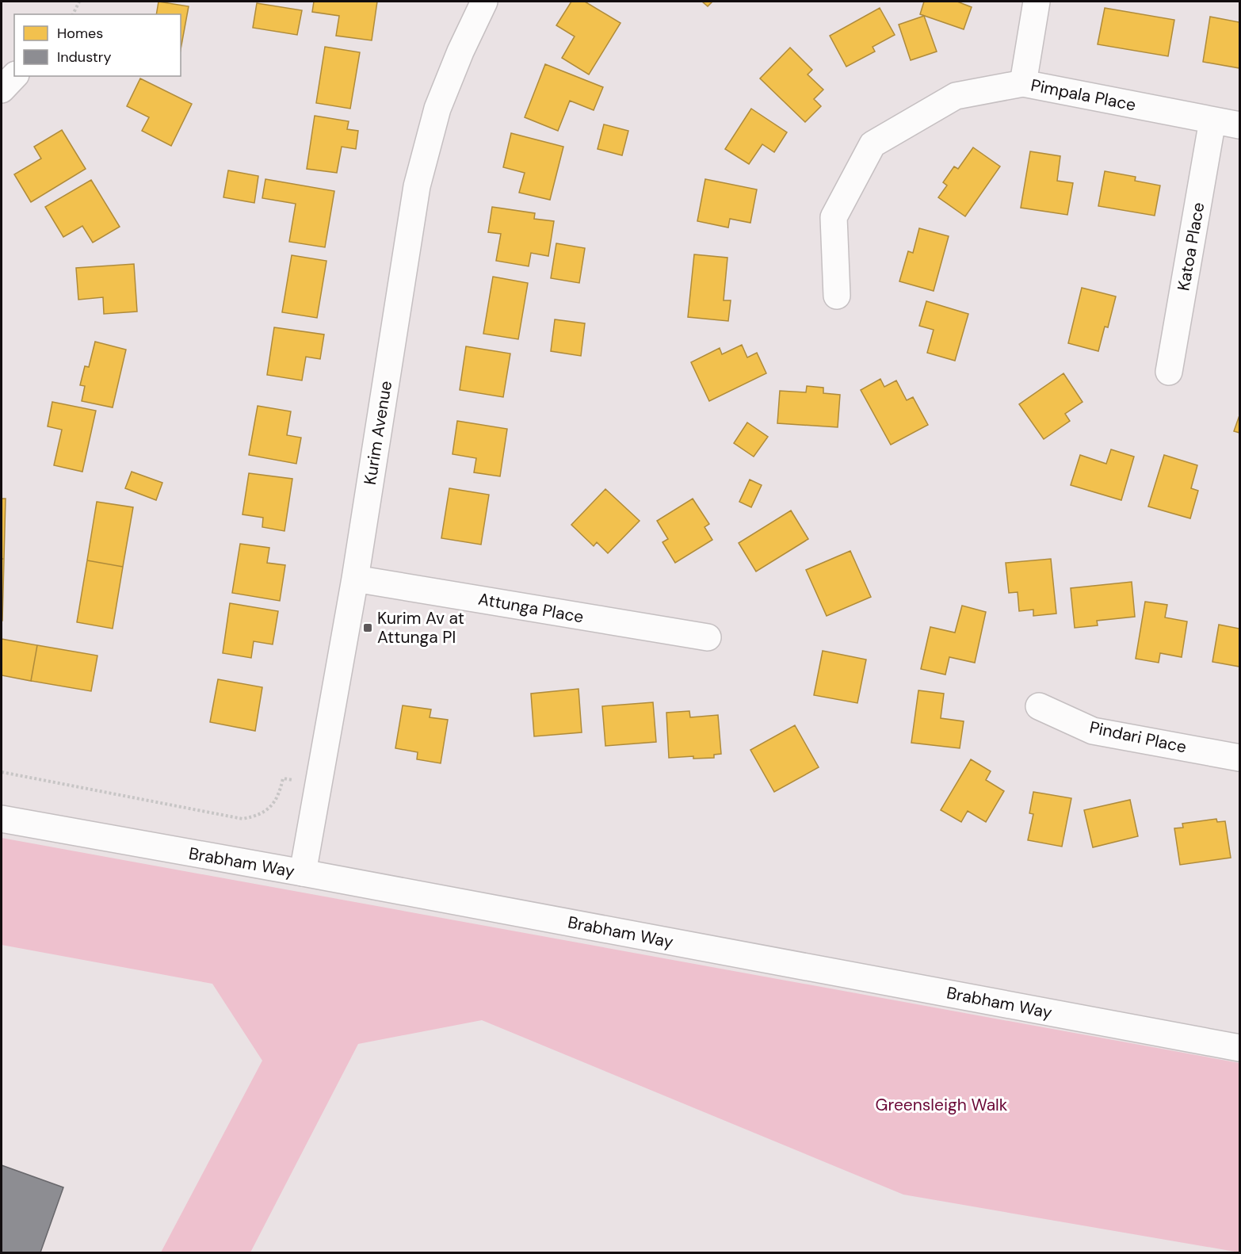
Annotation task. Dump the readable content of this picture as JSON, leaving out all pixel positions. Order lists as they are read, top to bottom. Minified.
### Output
{"streets":{"street":["Pimpala Place","Katoa Place","Kurim Avenue","Attunga Place","Pindari Place","Brabham Way"]},"crossings":[["Pimpala Place","Katoa Place"],["Kurim Avenue","Attunga Place"],["Kurim Avenue","Brabham Way"]],"parks":["Greensleigh Walk"],"places":{"transit":["Kurim Av at Attunga Pl"]},"legend":["Homes","Industry"]}
